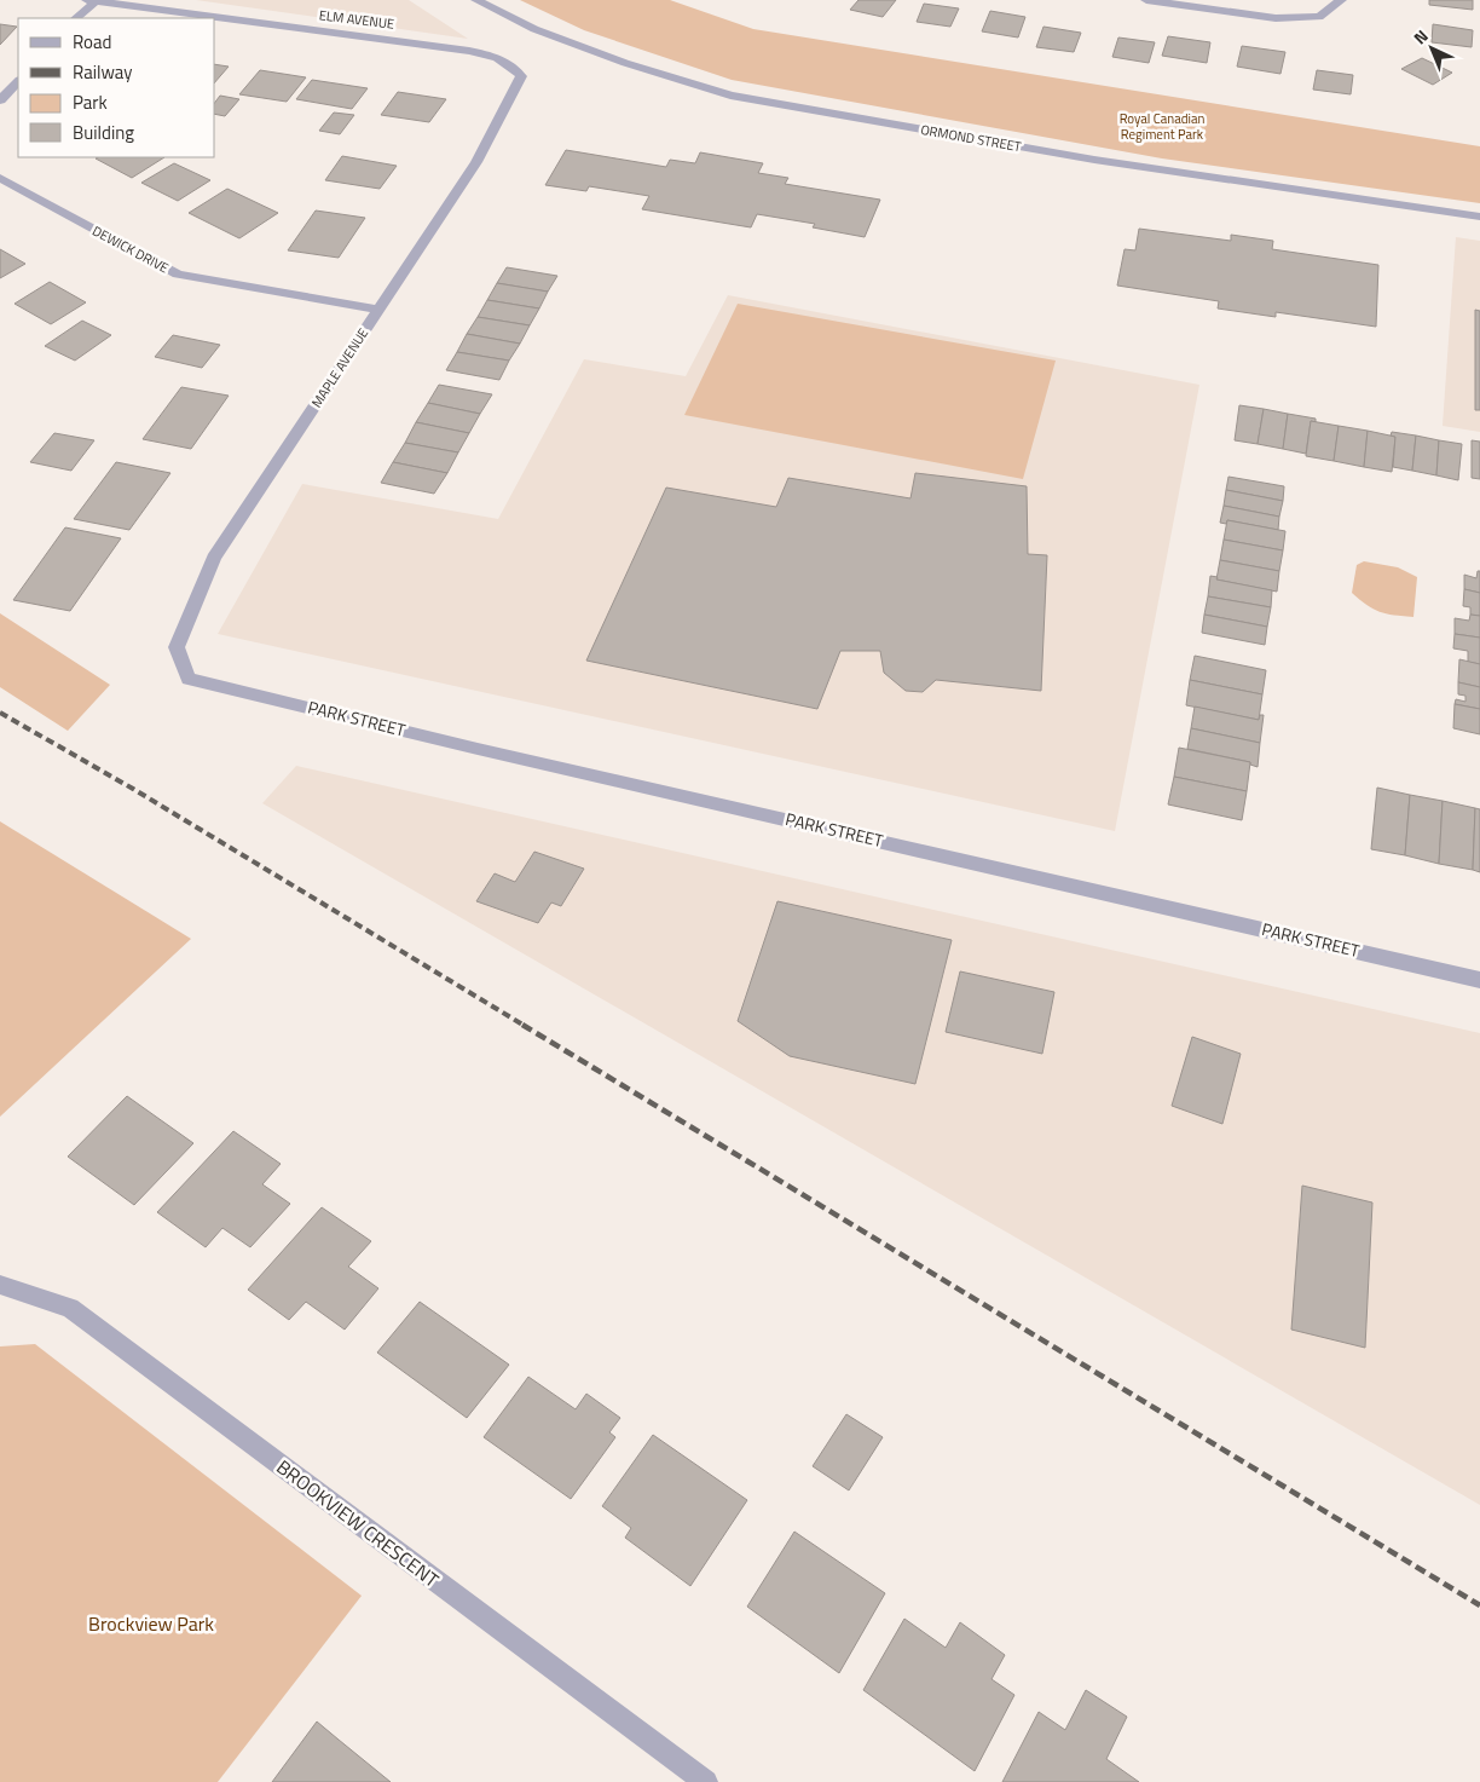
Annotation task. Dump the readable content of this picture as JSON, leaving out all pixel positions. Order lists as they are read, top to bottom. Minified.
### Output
{"streets":{"street":["ELM AVENUE","ORMOND STREET","DEWICK DRIVE","MAPLE AVENUE","PARK STREET","BROOKVIEW CRESCENT"]},"crossings":[["ELM AVENUE","MAPLE AVENUE"],["DEWICK DRIVE","MAPLE AVENUE"],["MAPLE AVENUE","PARK STREET"]],"parks":["Royal Canadian Regiment Park","Brockview Park"],"legend":["Road","Railway","Park","Building"],"north":"top left"}
